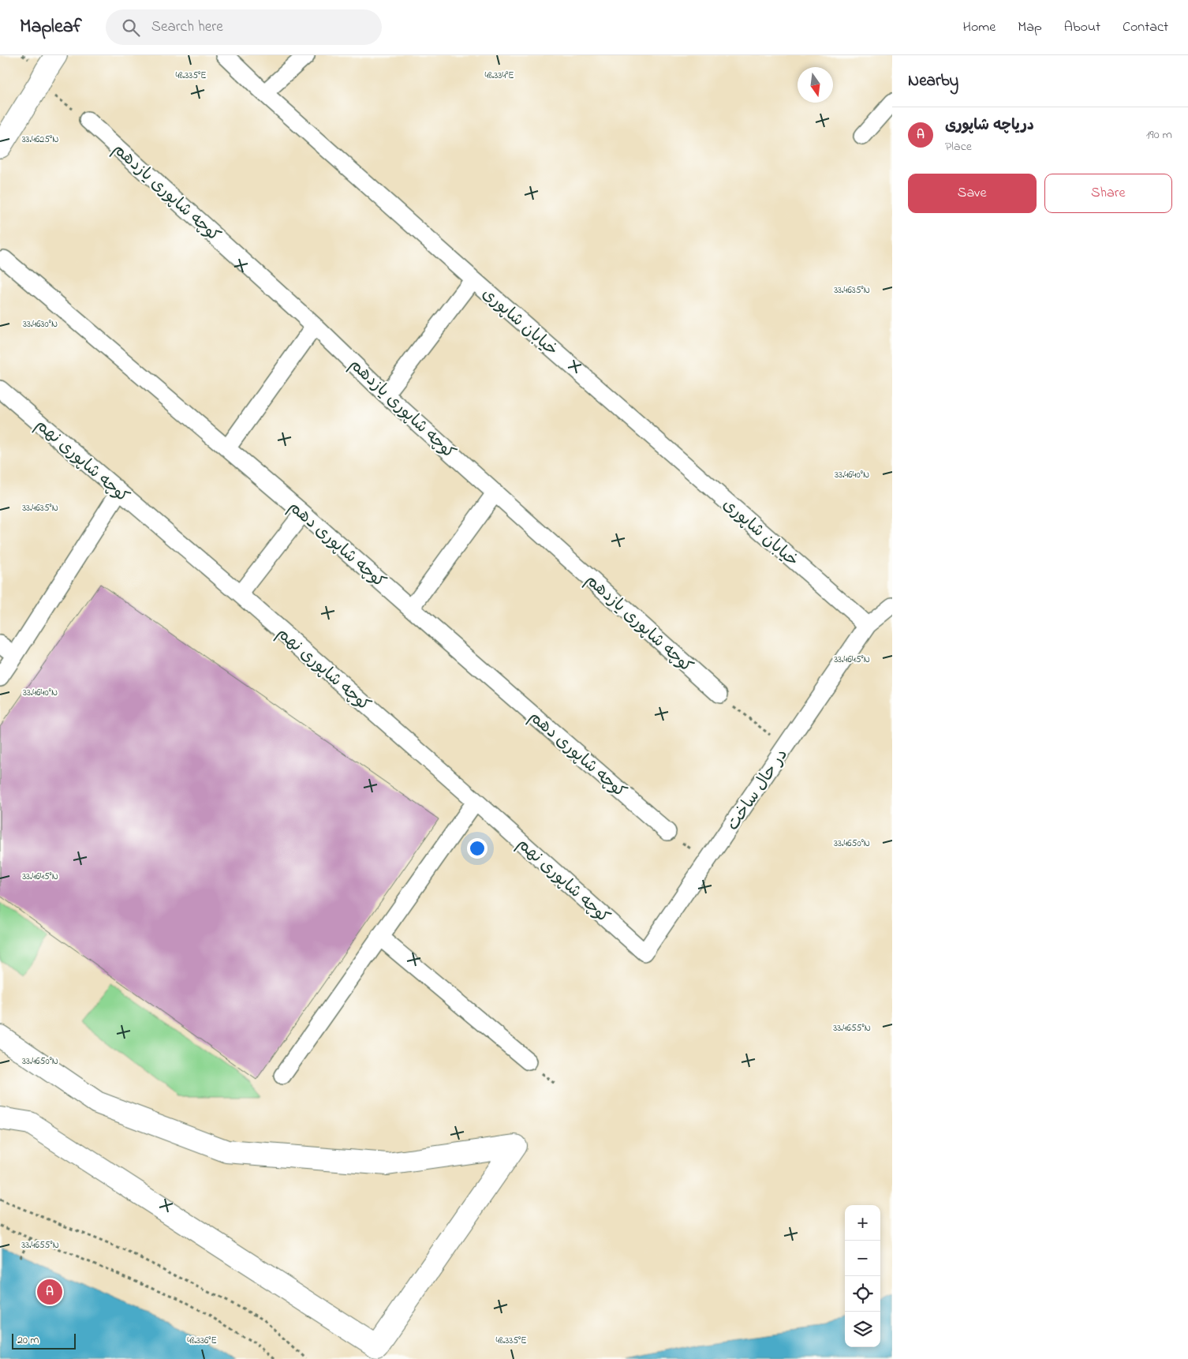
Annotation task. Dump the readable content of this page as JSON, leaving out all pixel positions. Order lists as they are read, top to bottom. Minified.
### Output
{"streets":{"street":["کوچه شاپوری یازدهم","خیابان شاپوری","کوچه شاپوری نهم","کوچه شاپوری دهم","در حال ساخت"]},"crossings":[["خیابان شاپوری","در حال ساخت"],["کوچه شاپوری نهم","در حال ساخت"]],"scale_bar":"20 m","north":"bottom","page":{"header":"Mapleaf","search":"Search here","nav":["Home","Map","About","Contact"],"heading":"Nearby","list":[{"mark":"A","name":"دریاچه شاپوری","note":"Place","value":"190 m"}],"buttons":["Save","Share"],"map_buttons":["+","−"],"pins":"A","scale":"20 m"},"coordinates":["48.335°E","48.334°E","33.4625°N","33.4635°N","33.4630°N","33.4640°N","33.4645°N","33.4650°N","33.4655°N","48.336°E"]}
